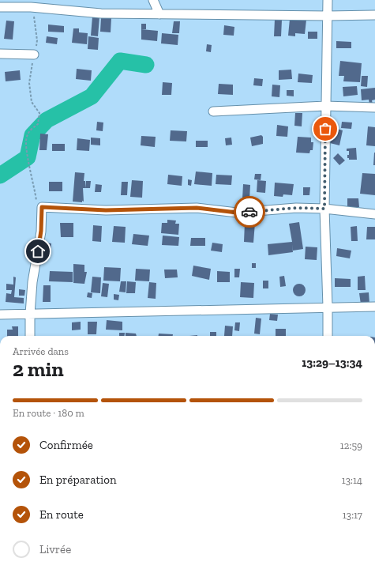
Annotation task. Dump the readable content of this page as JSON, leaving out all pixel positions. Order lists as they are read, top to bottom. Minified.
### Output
{"page":{"heading":["2 min","Arrivée dans","13:29–13:34"],"bar":"En route · 180 m","list":[["Confirmée","12:59"],["En préparation","13:14"],["En route","13:17"],"Livrée"]}}
